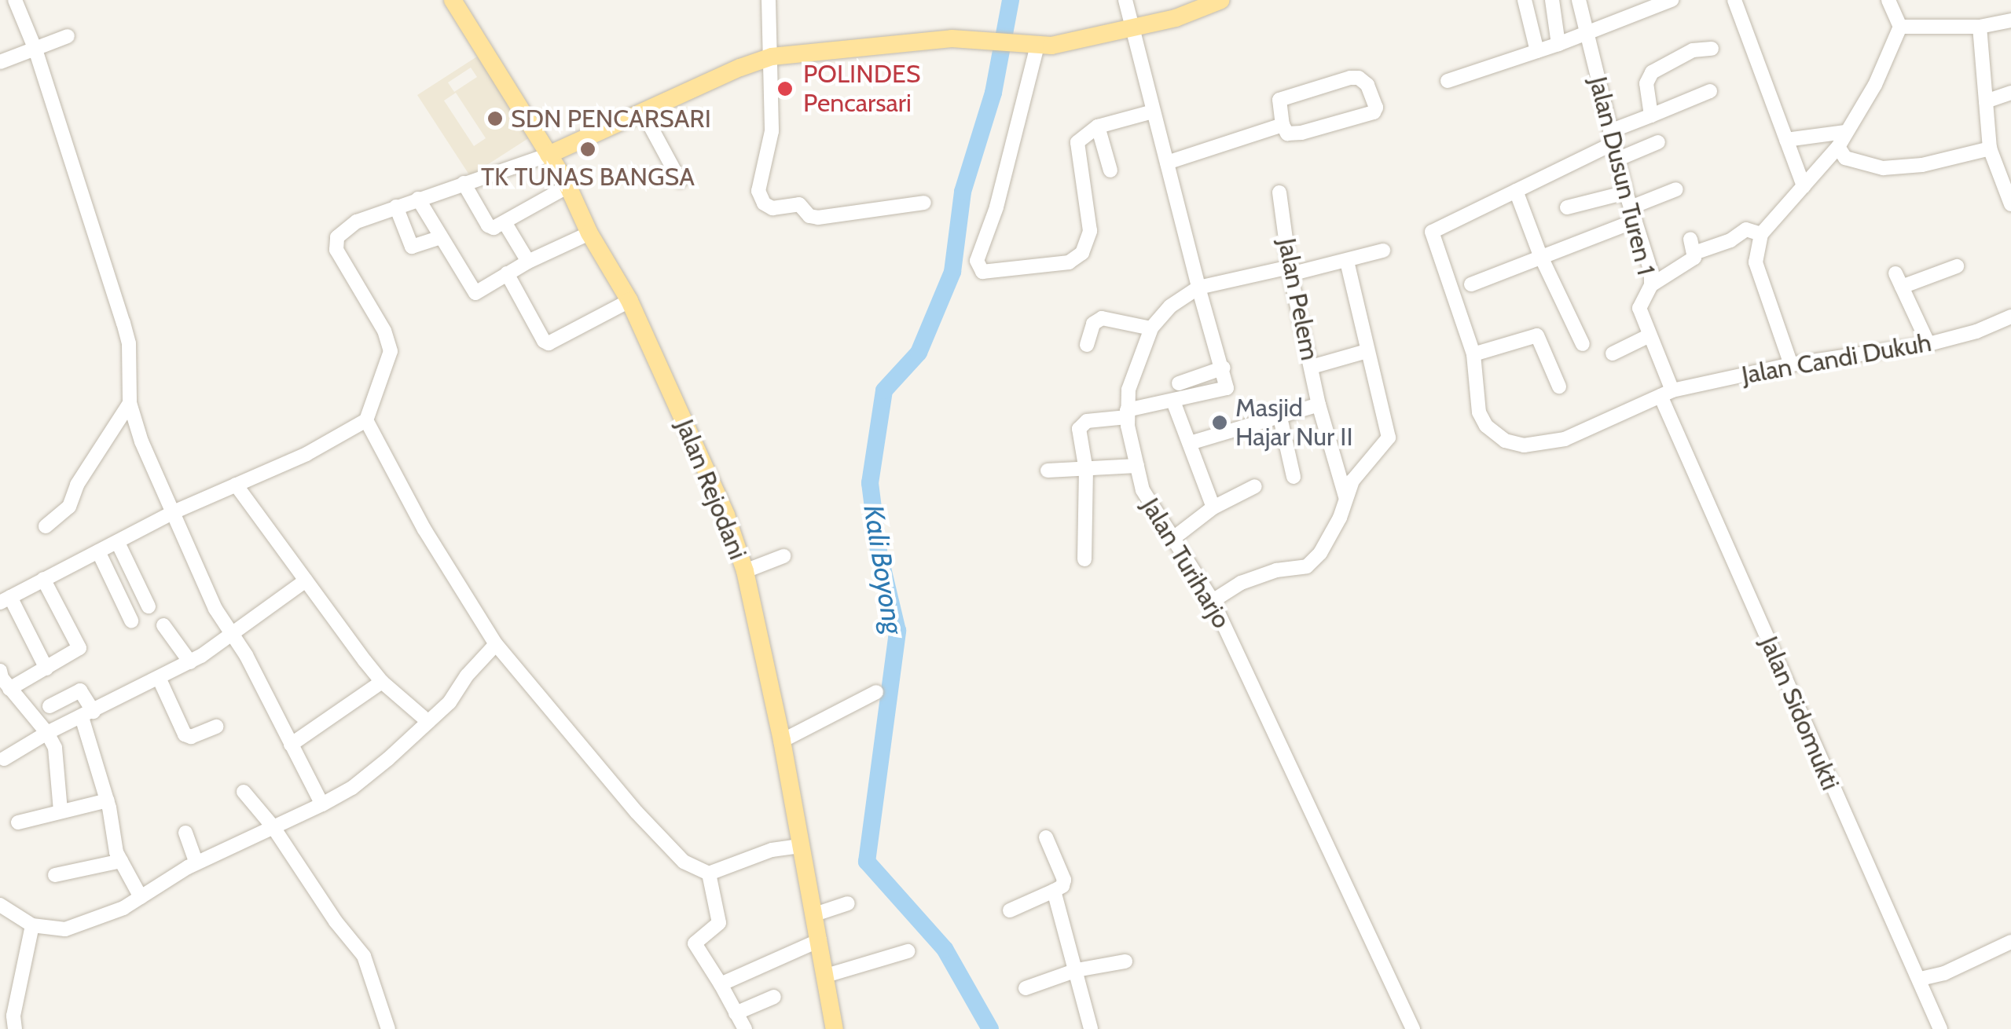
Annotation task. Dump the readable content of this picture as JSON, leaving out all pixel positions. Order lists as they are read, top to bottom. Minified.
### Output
{"streets":{"main road":["Jalan Rejodani"],"street":["Jalan Dusun Turen 1","Jalan Pelem","Jalan Candi Dukuh","Jalan Turiharjo","Jalan Sidomukti"]},"crossings":[["Jalan Dusun Turen 1","Jalan Candi Dukuh"],["Jalan Dusun Turen 1","Jalan Sidomukti"],["Jalan Candi Dukuh","Jalan Sidomukti"]],"water":["Kali Boyong"],"places":["POLINDES Pencarsari","SDN PENCARSARI","TK TUNAS BANGSA","Masjid Hajar Nur II"]}
